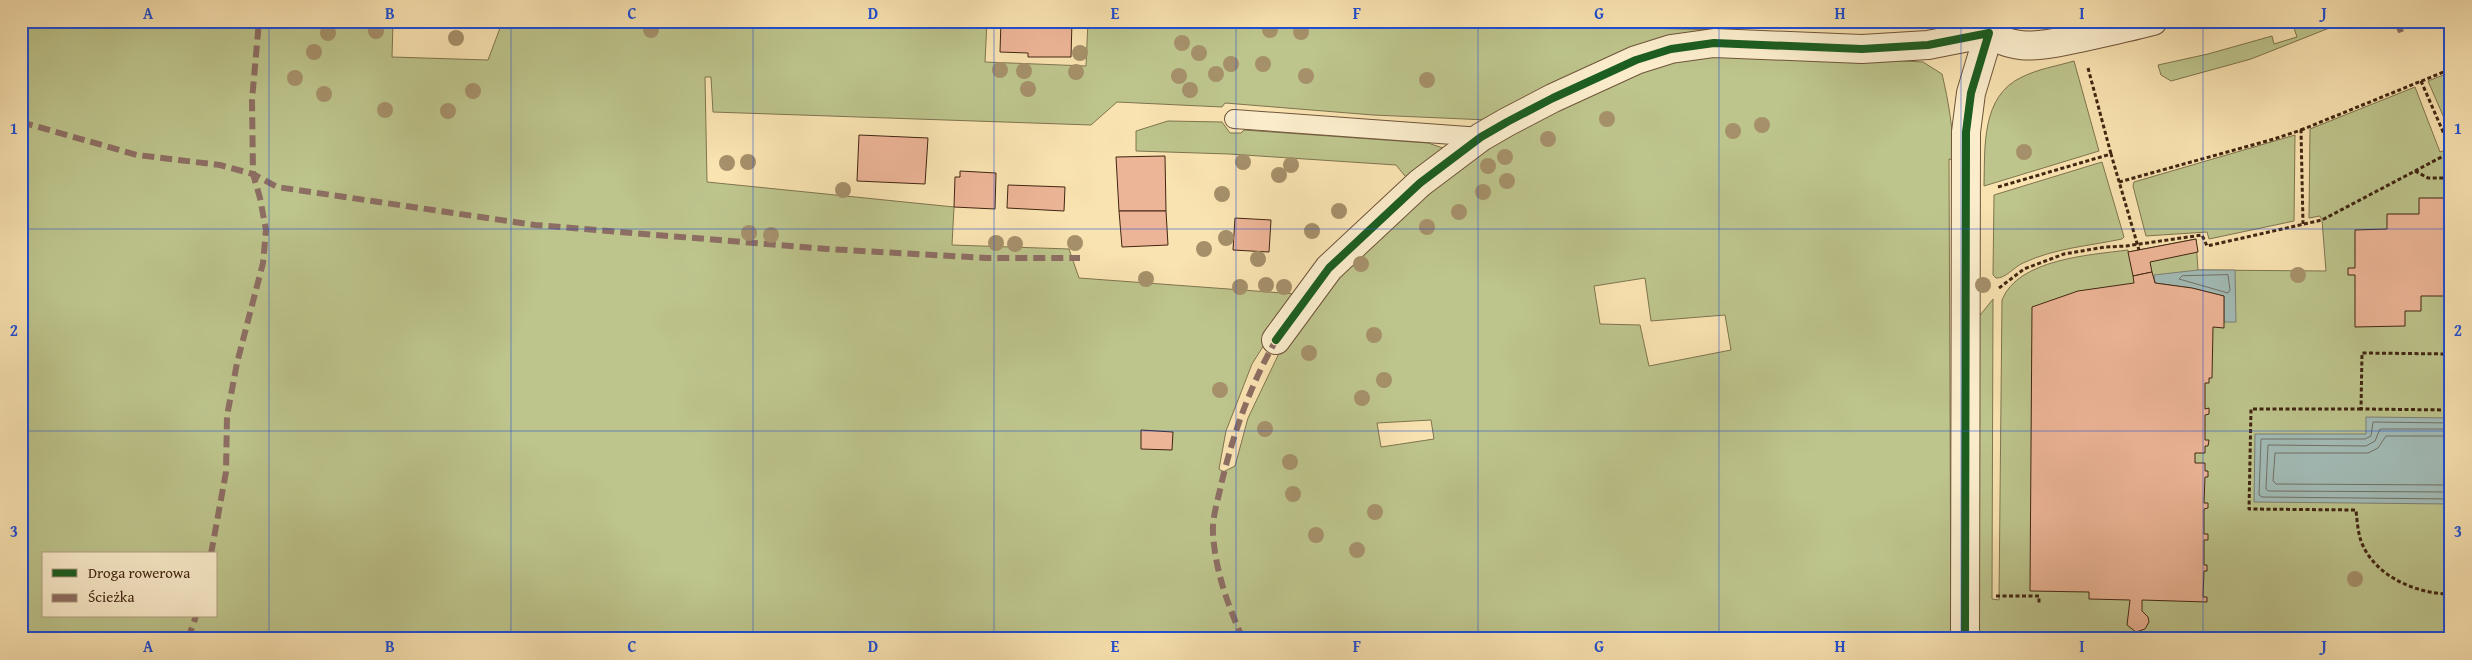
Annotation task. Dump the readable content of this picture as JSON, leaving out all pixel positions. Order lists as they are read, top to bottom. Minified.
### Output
{"legend":["Droga rowerowa","Ścieżka"],"grid":{"columns":["A","B","C","D","E","F","G","H","I","J"],"rows":["1","2","3"]}}
